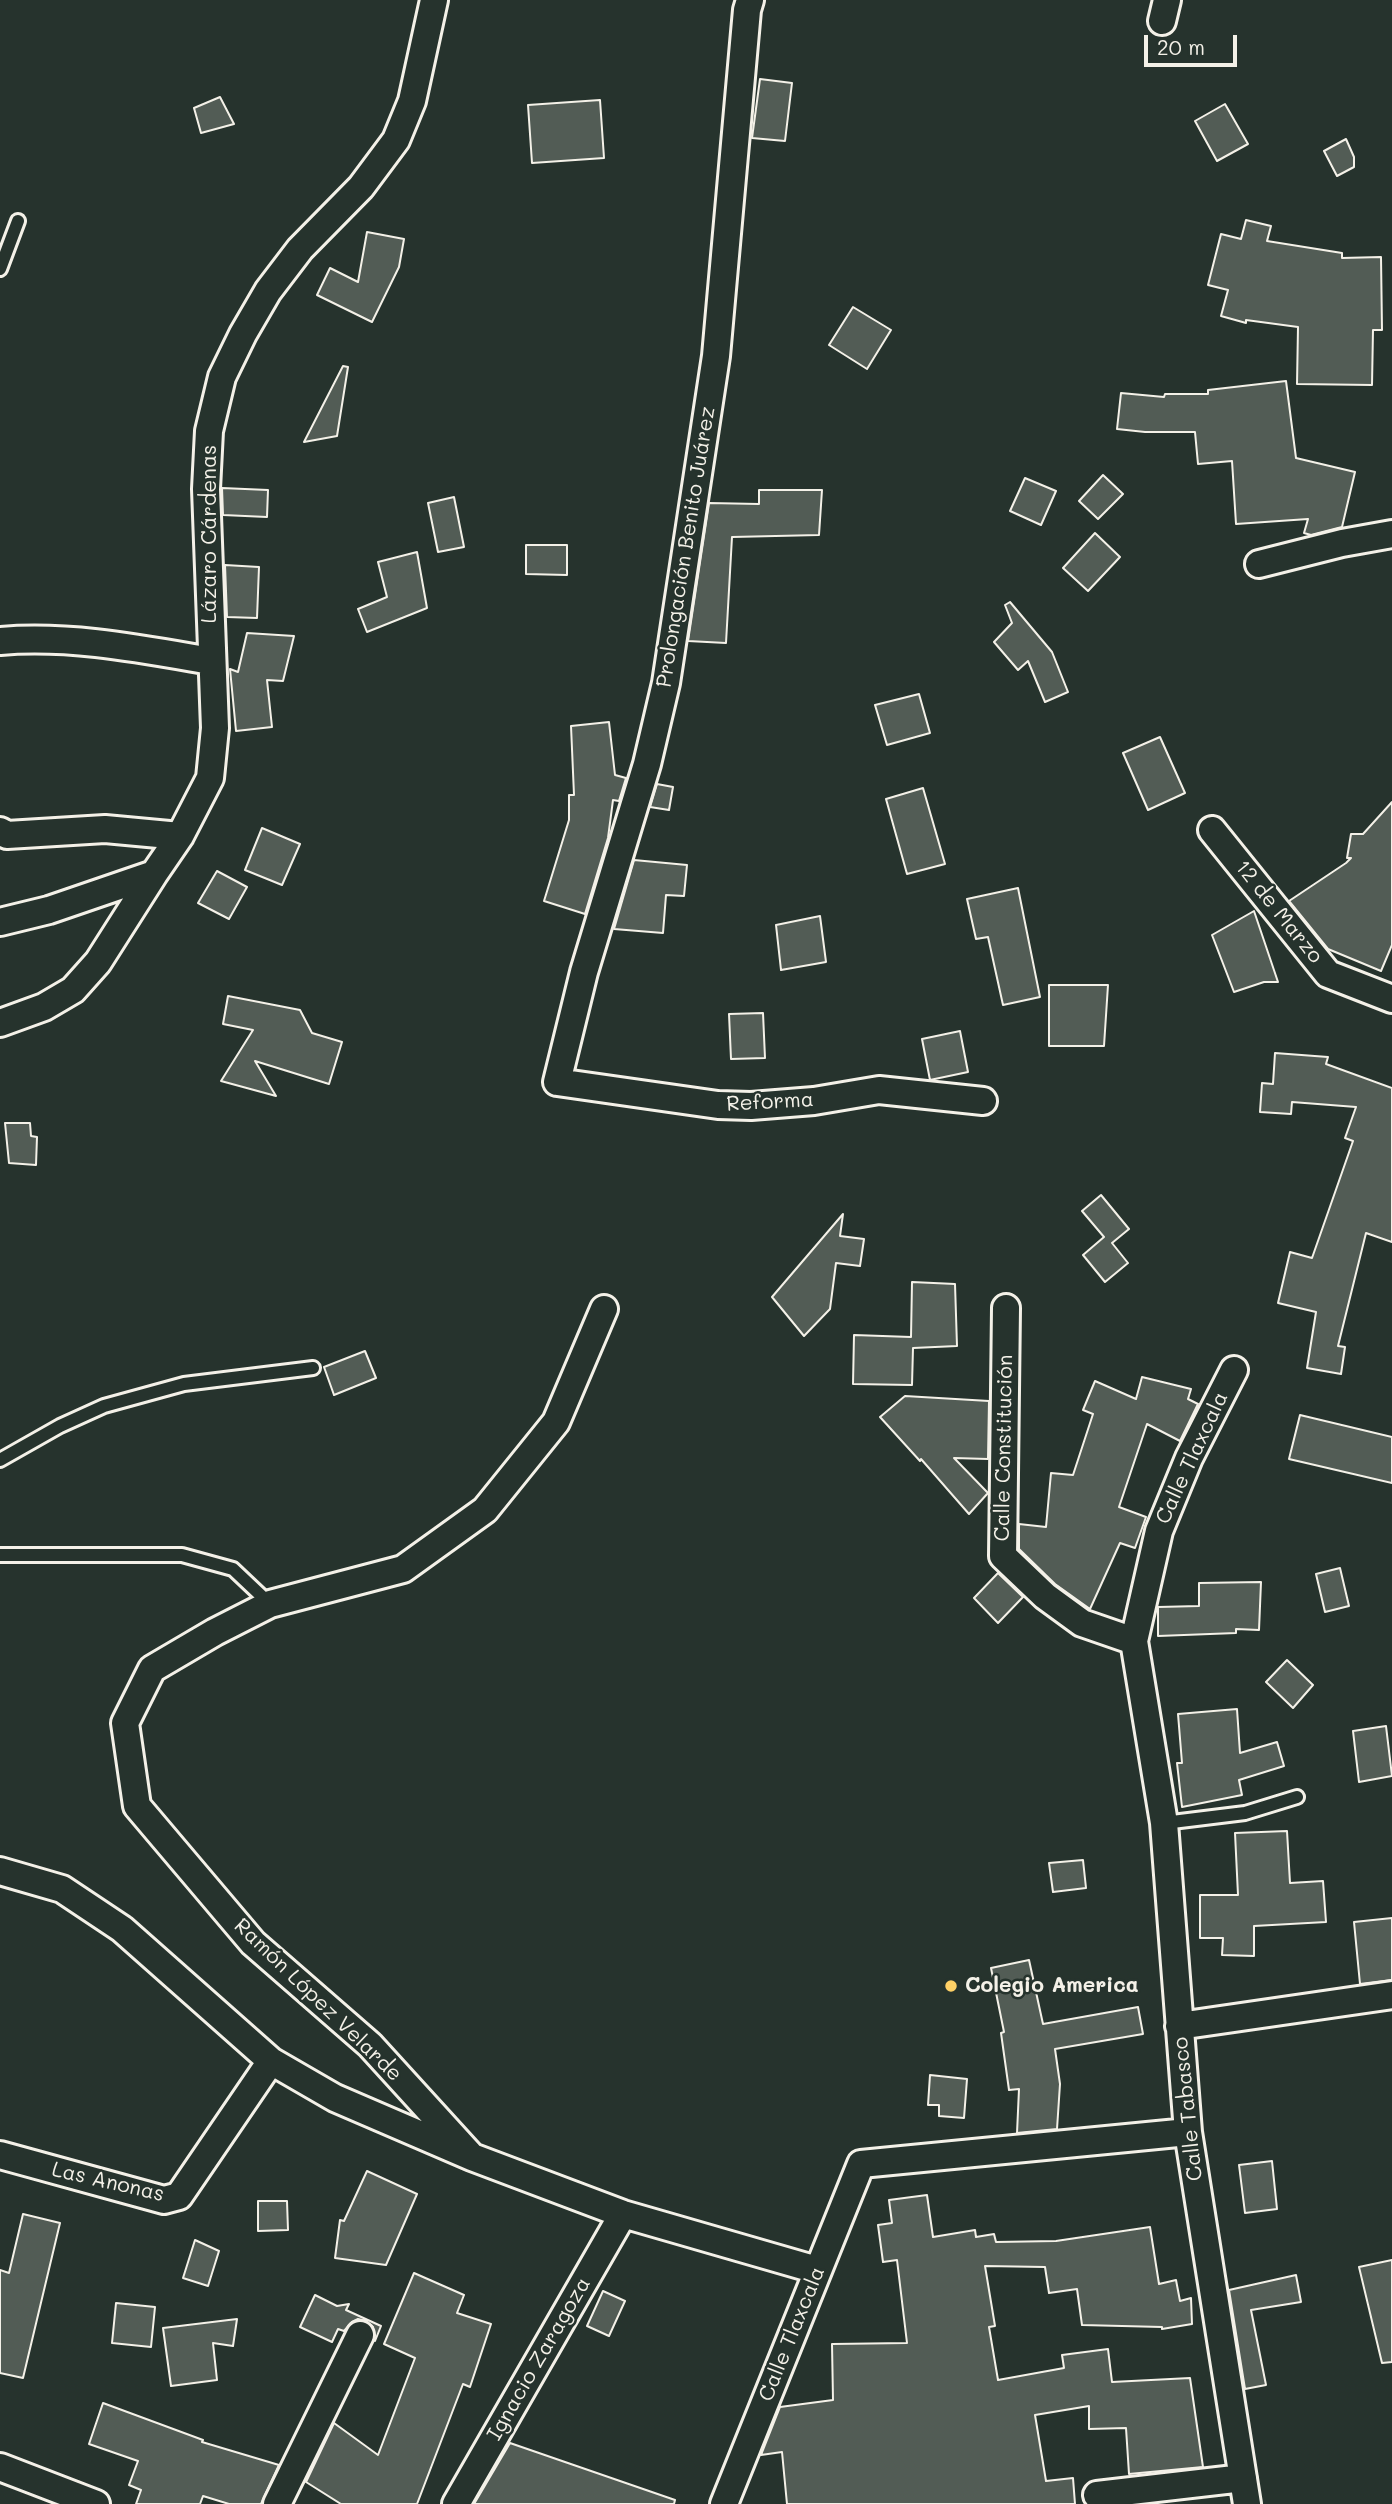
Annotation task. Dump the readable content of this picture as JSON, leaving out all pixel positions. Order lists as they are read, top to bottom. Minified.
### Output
{"streets":{"street":["Lázaro Cárdenas","Prolongación Benito Juárez","12 de Marzo","Reforma","Calle Constitución","Calle Tlaxcala","Ramón López Velarde","Calle Tabasco","Las Anonas","Ignacio Zaragoza"]},"crossings":[["Prolongación Benito Juárez","Reforma"],["Calle Constitución","Calle Tlaxcala"],["Calle Tlaxcala","Ramón López Velarde"],["Calle Tlaxcala","Calle Tabasco"],["Ramón López Velarde","Las Anonas"],["Ramón López Velarde","Ignacio Zaragoza"]],"places":["Colegio America"],"scale_bar":"20 m"}
